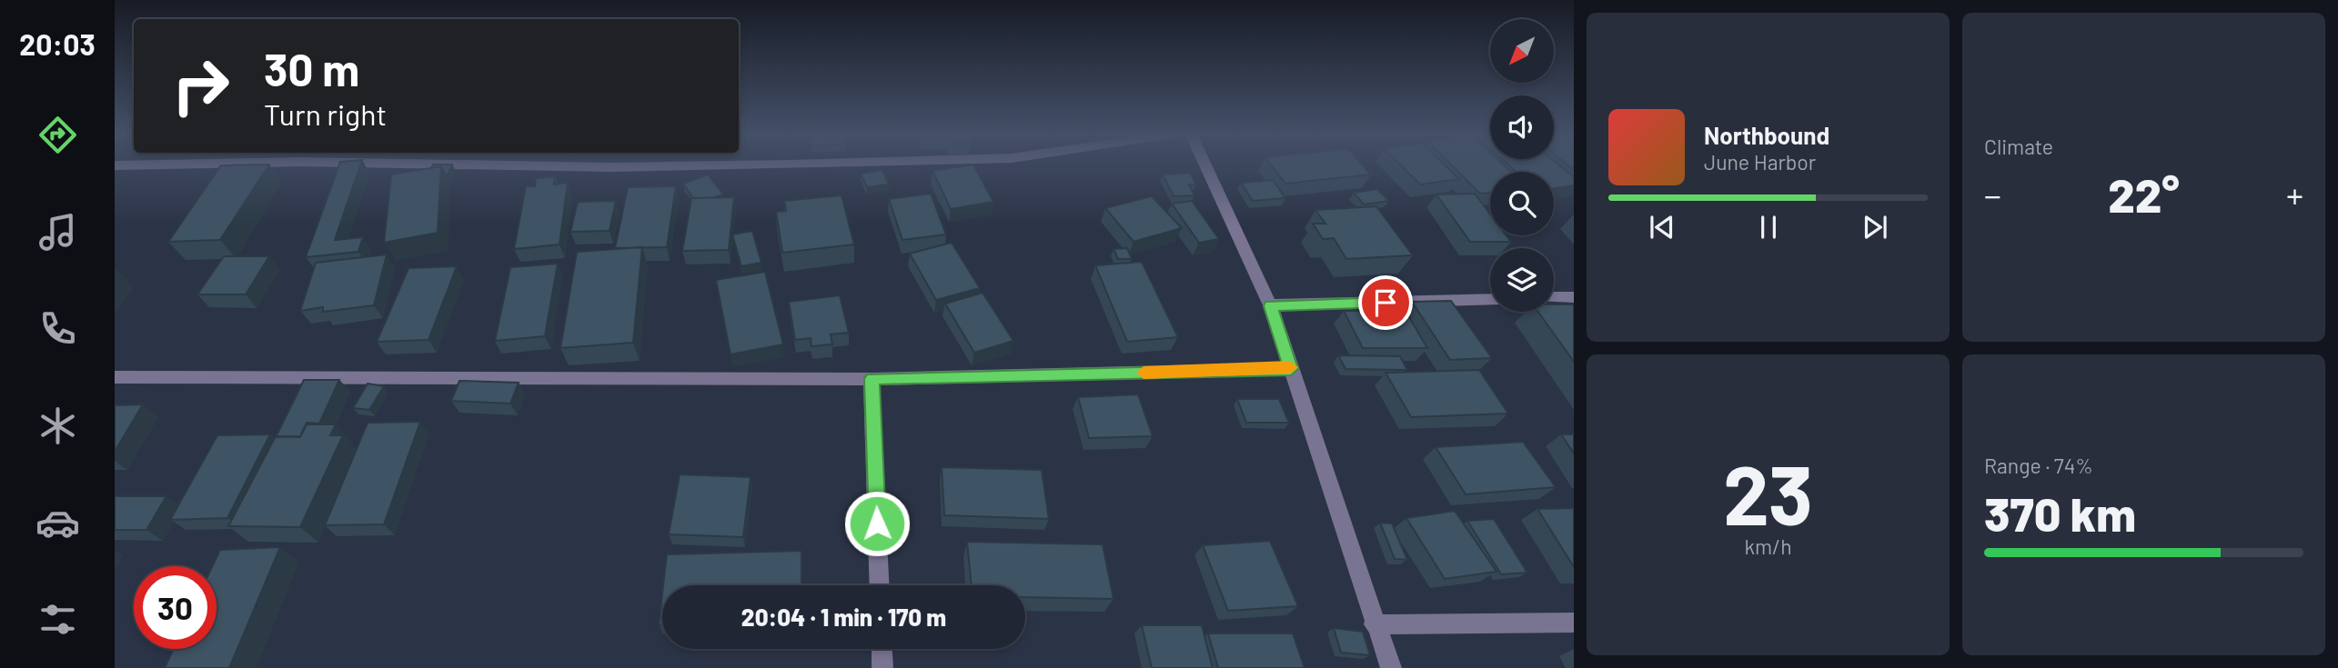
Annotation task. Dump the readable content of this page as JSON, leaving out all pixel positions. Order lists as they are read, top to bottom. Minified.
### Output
{"north":"bottom left","page":{"tabs":"20:03","tile":["Climate",["23","km/h"],["Range · 74%","370 km"]],"turn":["30 m","Turn right"],"song":["Northbound","June Harbor"],"heat":["−","22°","+"],"limit":"30","trip":"20:04 · 1 min · 170 m"}}
